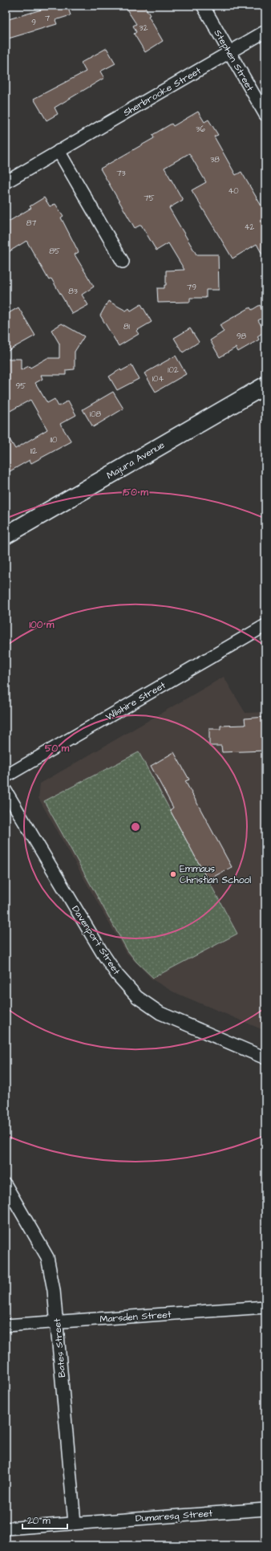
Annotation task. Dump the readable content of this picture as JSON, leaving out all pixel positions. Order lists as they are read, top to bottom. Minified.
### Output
{"streets":{"main road":["Majura Avenue"],"street":["Stephen Street","Sherbrooke Street","Wilshire Street","Davenport Street","Marsden Street","Bates Street","Dumaresq Street"]},"crossings":[["Stephen Street","Sherbrooke Street"],["Marsden Street","Bates Street"],["Bates Street","Dumaresq Street"]],"places":["Emmaus Christian School"],"house_numbers":["7","9","32","36","38","73","40","75","87","42","85","79","83","81","98","102","104","95","108","110","112"],"scale_bar":"20 m","rings":["150 m","100 m","50 m"]}
